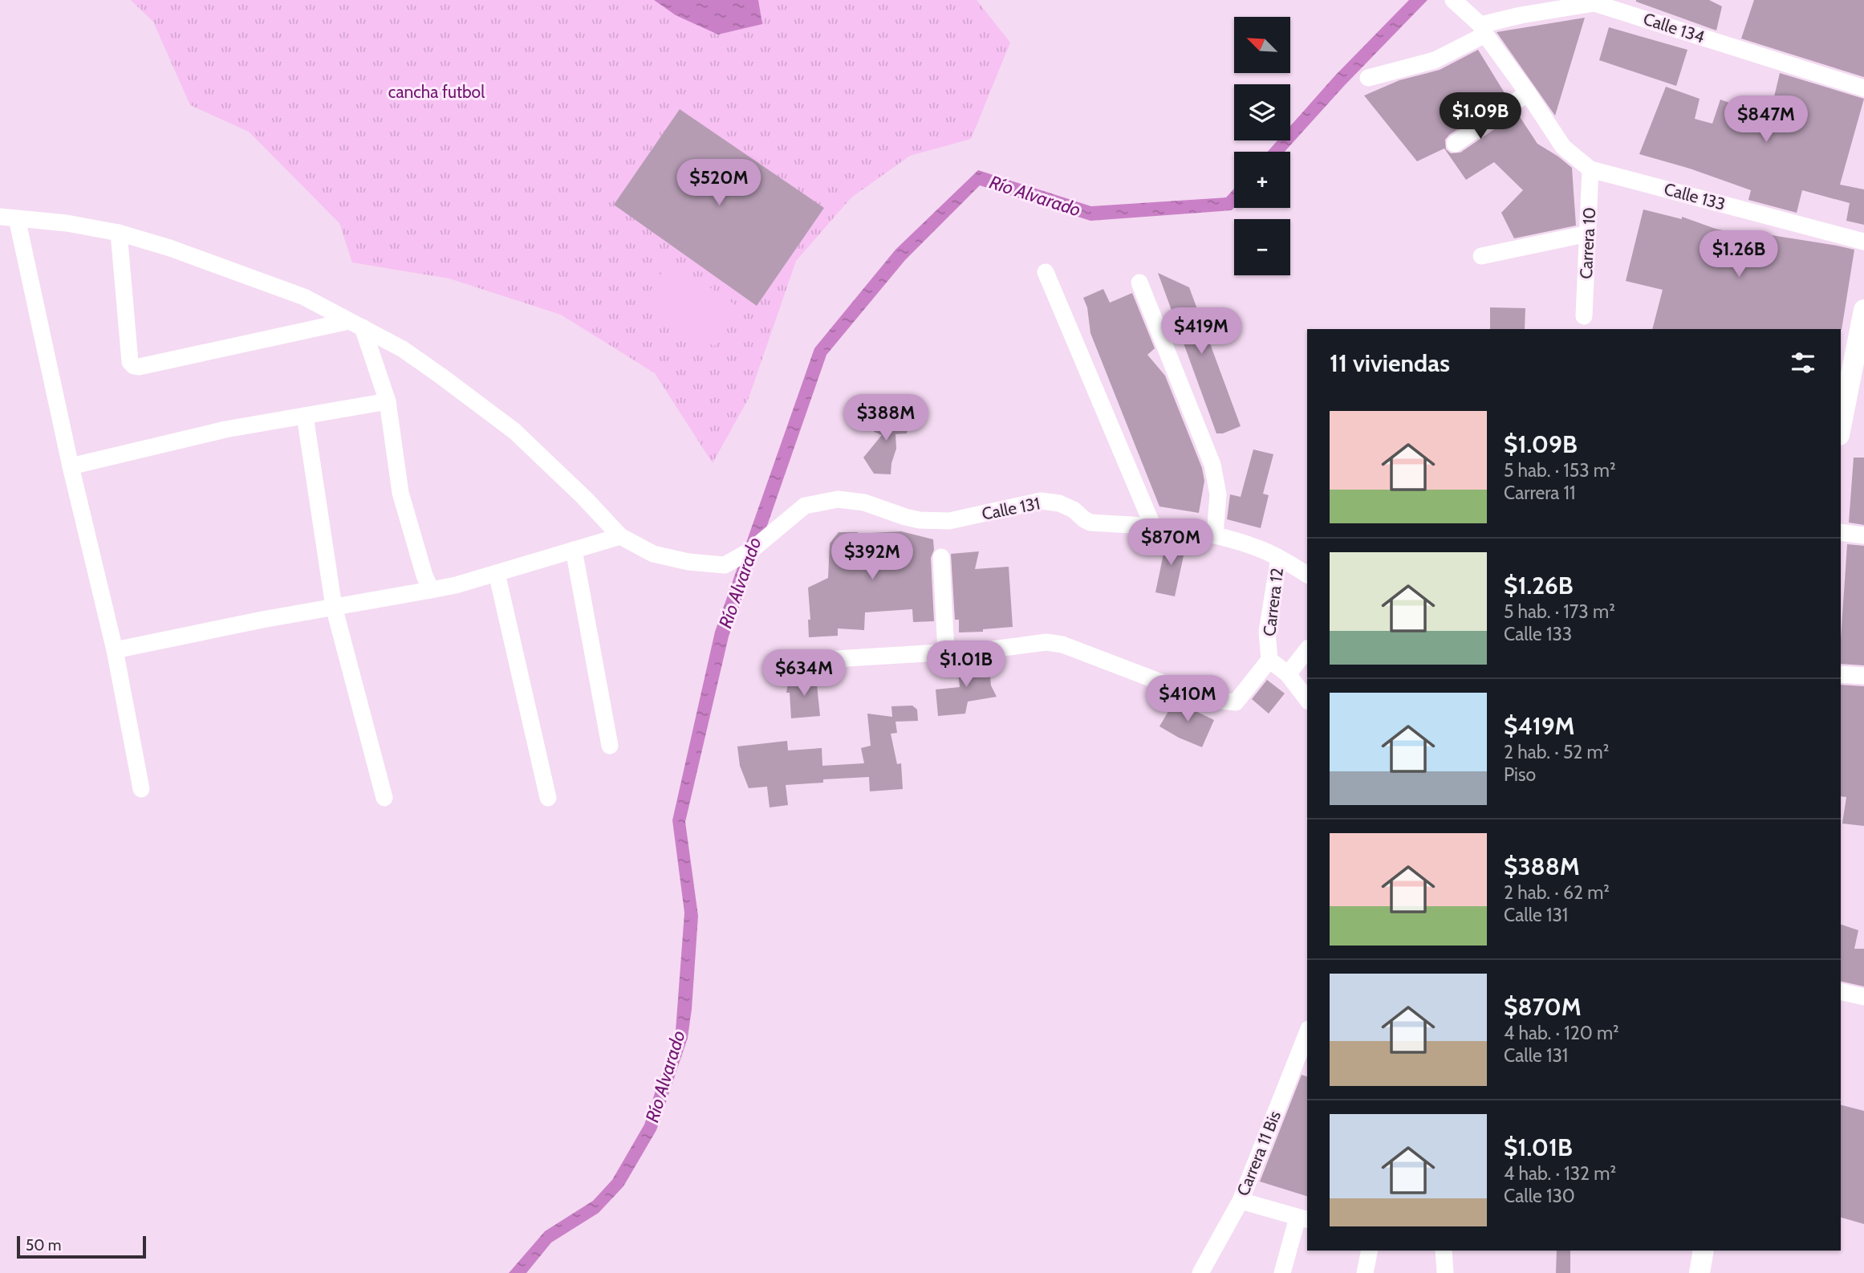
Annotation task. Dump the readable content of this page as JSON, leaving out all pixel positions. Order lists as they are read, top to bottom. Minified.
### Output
{"streets":{"street":["Calle 134","Calle 133","Carrera 10","Calle 131","Carrera 12","Carrera 11 Bis"]},"crossings":[["Calle 133","Carrera 10"],["Calle 131","Carrera 12"]],"water":["Río Alvarado"],"parks":["cancha futbol"],"scale_bar":"50 m","north":"top left","page":{"map_buttons":["+","−"],"price":["$1.09B","$847M","$520M","$1.26B","$419M","$388M","$870M","$392M","$1.01B","$634M","$410M"],"heading":"11 viviendas","list":[{"name":"$1.09B","note":"5 hab. · 153 m² · Carrera 11"},{"name":"$1.26B","note":"5 hab. · 173 m² · Calle 133"},{"name":"$419M","note":"2 hab. · 52 m² · Piso"},{"name":"$388M","note":"2 hab. · 62 m² · Calle 131"},{"name":"$870M","note":"4 hab. · 120 m² · Calle 131"},{"name":"$1.01B","note":"4 hab. · 132 m² · Calle 130"}],"scale":"50 m"}}
